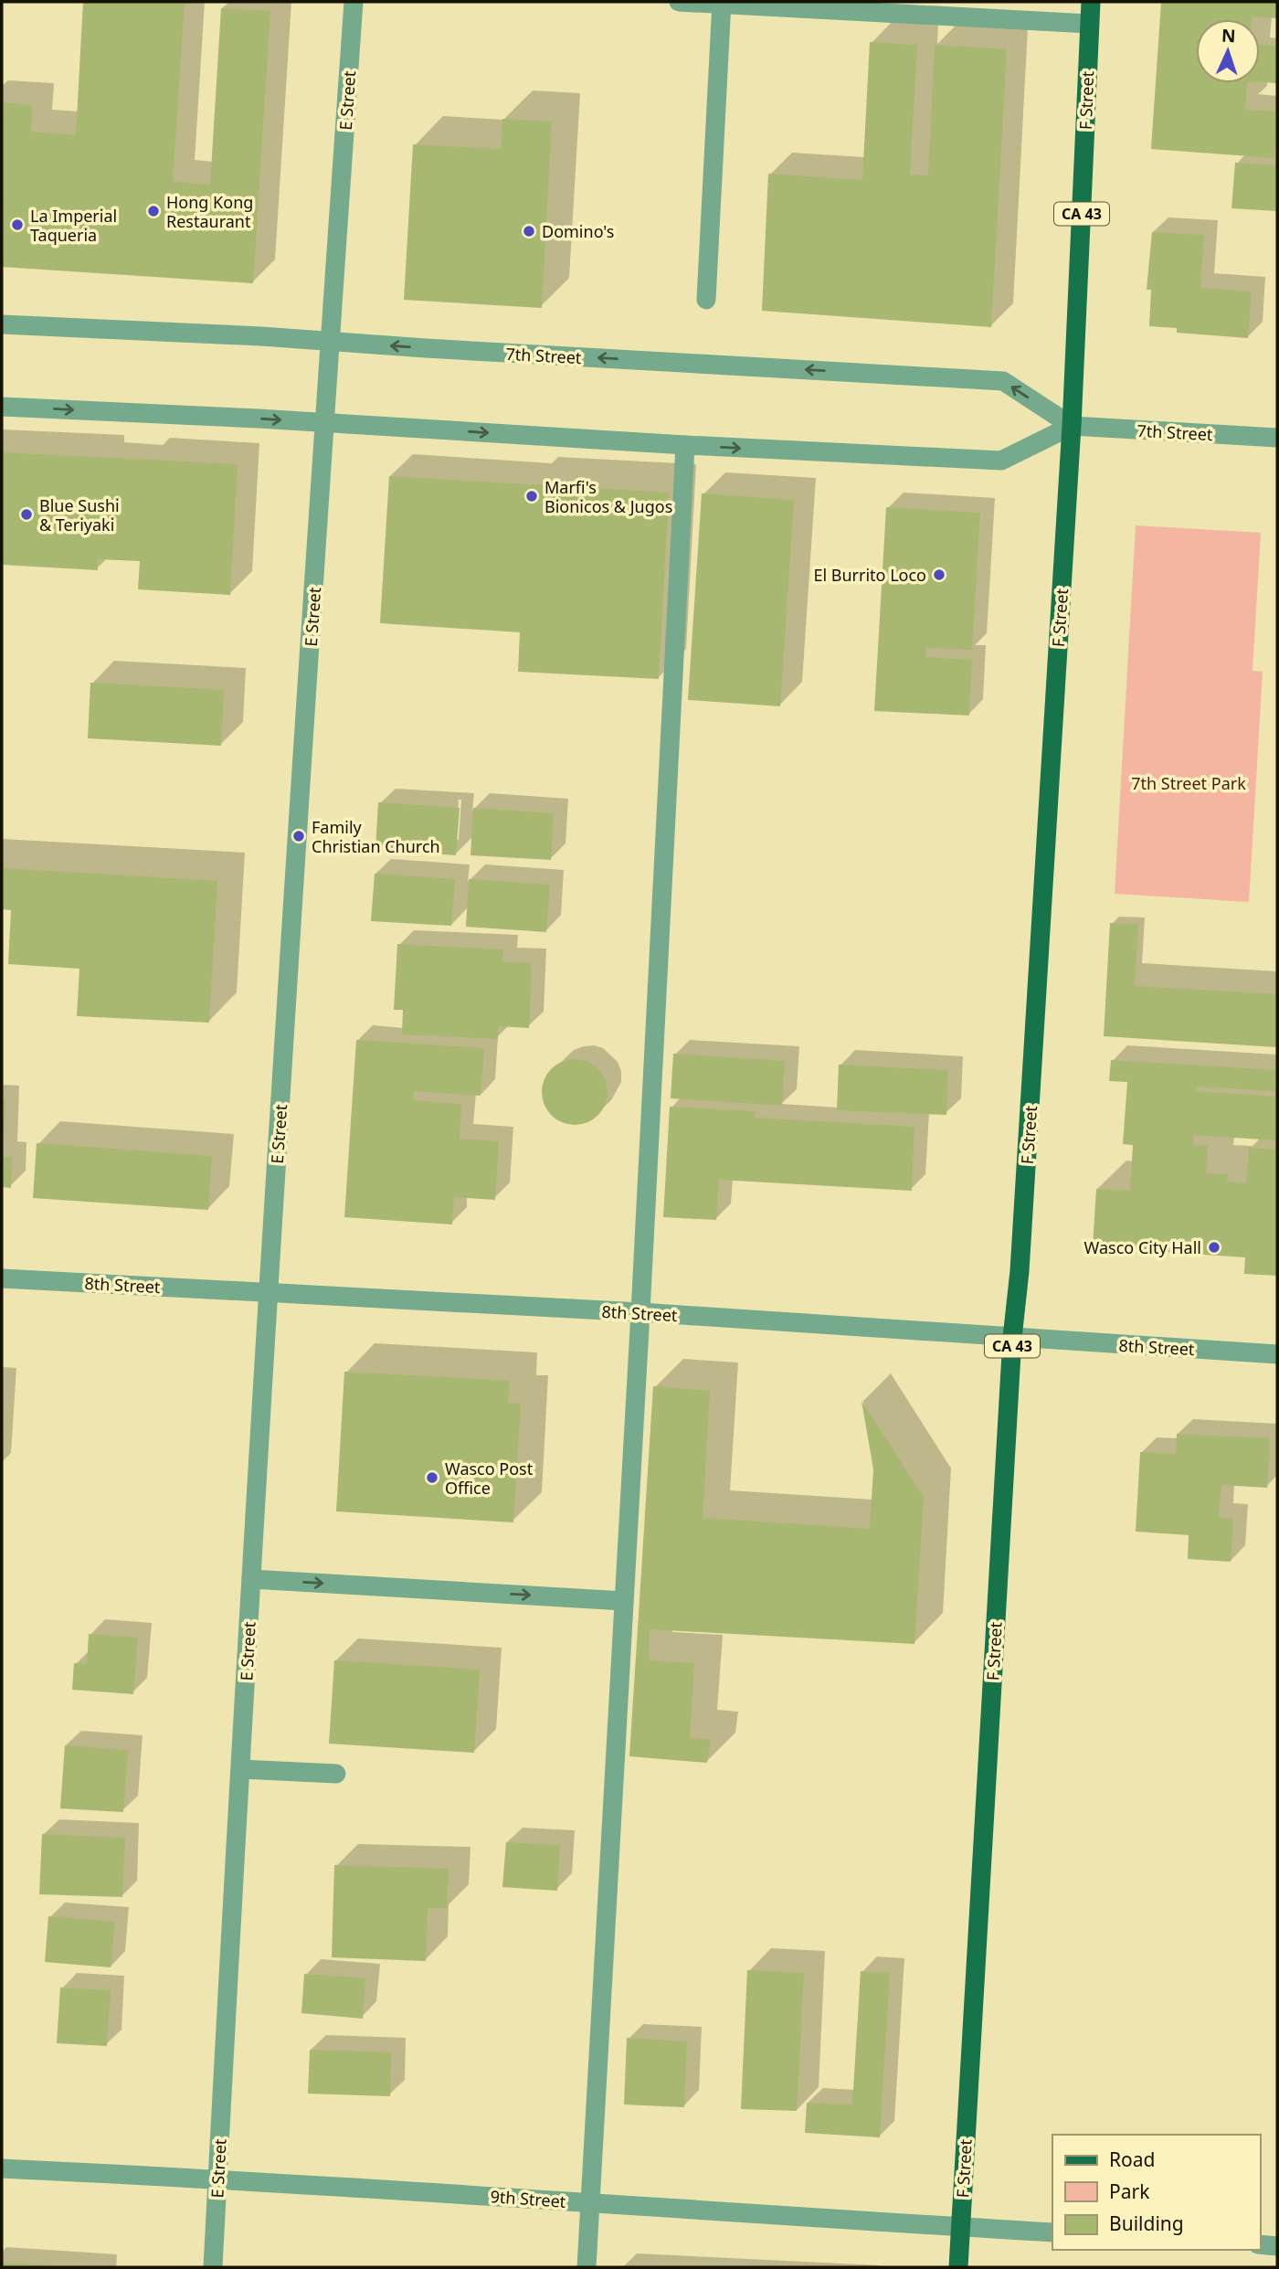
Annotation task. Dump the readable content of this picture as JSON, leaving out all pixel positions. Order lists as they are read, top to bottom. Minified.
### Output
{"streets":{"main road":["F Street","CA 43"],"street":["E Street","7th Street","8th Street","9th Street"]},"crossings":[["E Street","7th Street"],["E Street","8th Street"],["E Street","9th Street"],["F Street","7th Street"],["F Street","8th Street"],["F Street","9th Street"]],"parks":["7th Street Park"],"places":["Hong Kong Restaurant","La Imperial Taqueria","Domino's","Marfi's Bionicos & Jugos","Blue Sushi & Teriyaki","El Burrito Loco","Family Christian Church","Wasco City Hall","Wasco Post Office"],"legend":["Road","Park","Building"],"north":"top"}
